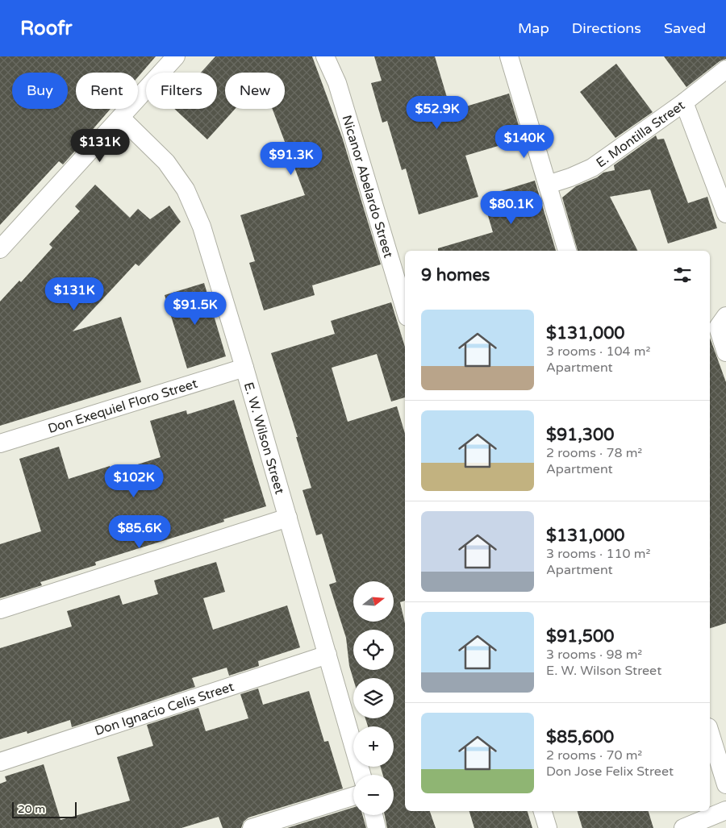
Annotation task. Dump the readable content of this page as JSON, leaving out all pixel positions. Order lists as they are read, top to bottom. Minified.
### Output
{"streets":{"street":["E. Montilla Street","Nicanor Abelardo Street","Don Exequiel Floro Street","E. W. Wilson Street","Don Ignacio Celis Street"]},"crossings":[["Don Exequiel Floro Street","E. W. Wilson Street"],["E. W. Wilson Street","Don Ignacio Celis Street"]],"scale_bar":"20 m","north":"right","page":{"header":"Roofr","nav":["Map","Directions","Saved"],"chip":["Buy","Rent","Filters","New"],"price":["$52.9K","$140K","$131K","$91.3K","$80.1K","$131K","$91.5K","$102K","$85.6K"],"heading":"9 homes","list":[{"name":"$131,000","note":"3 rooms · 104 m² · Apartment"},{"name":"$91,300","note":"2 rooms · 78 m² · Apartment"},{"name":"$131,000","note":"3 rooms · 110 m² · Apartment"},{"name":"$91,500","note":"3 rooms · 98 m² · E. W. Wilson Street"},{"name":"$85,600","note":"2 rooms · 70 m² · Don Jose Felix Street"}],"map_buttons":["+","−"],"scale":"20 m"}}
